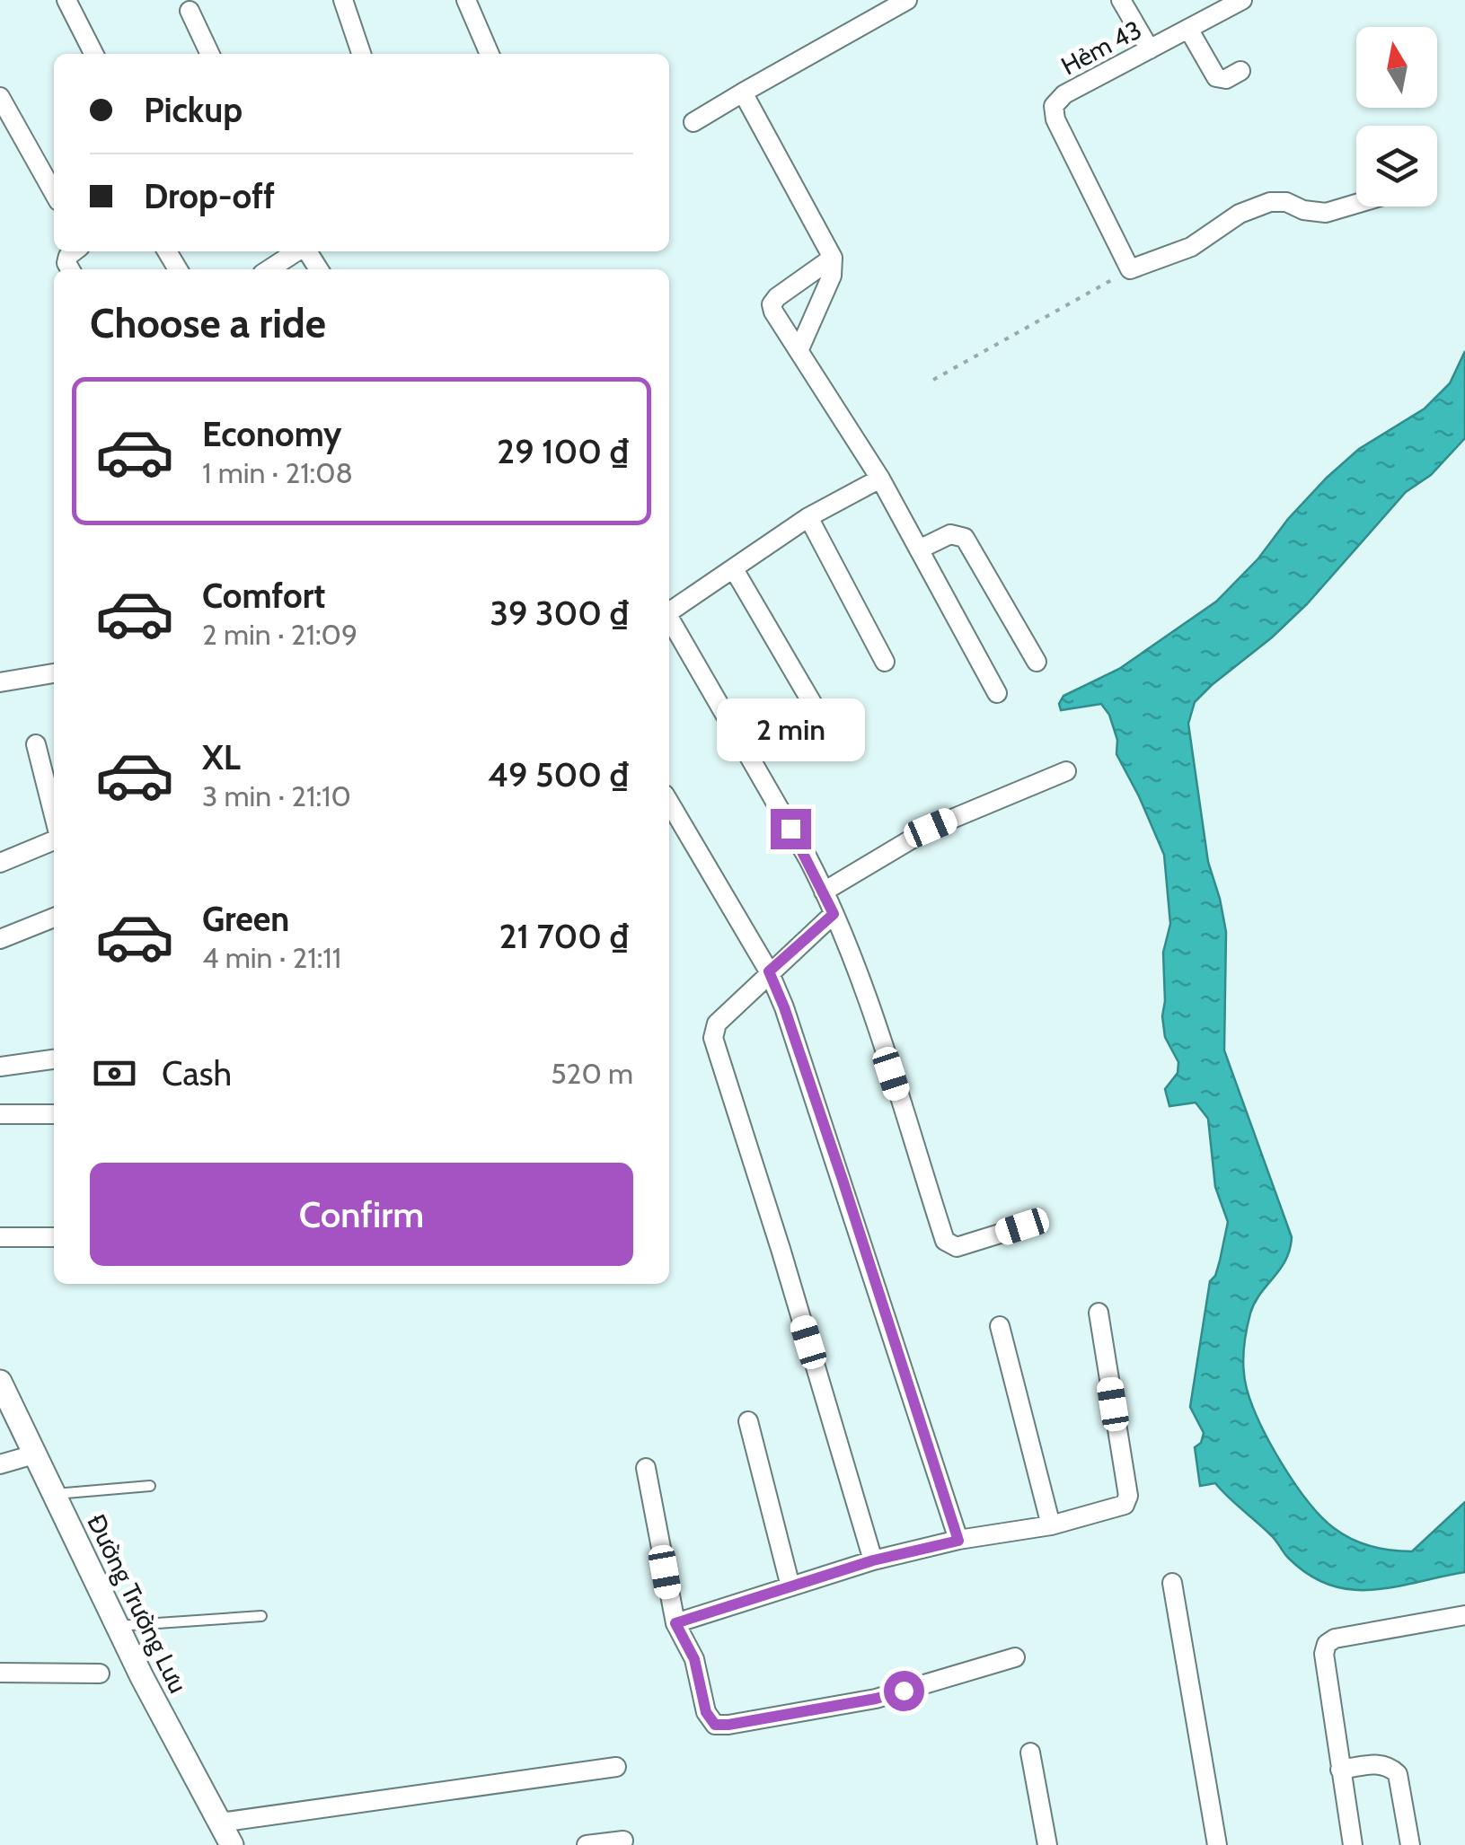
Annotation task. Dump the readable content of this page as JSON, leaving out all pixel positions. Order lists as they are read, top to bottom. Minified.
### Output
{"streets":{"street":["Hẻm 43","Đường Trường Lưu"]},"north":"top","page":{"banner":["Pickup","Drop-off"],"heading":"Choose a ride","list":[{"name":"Economy","note":"1 min · 21:08","value":"29 100 ₫"},{"name":"Comfort","note":"2 min · 21:09","value":"39 300 ₫"},{"name":"XL","note":"3 min · 21:10","value":"49 500 ₫"},{"name":"Green","note":"4 min · 21:11","value":"21 700 ₫"}],"bubble":"2 min","pay":["Cash","520 m"],"buttons":"Confirm"}}
